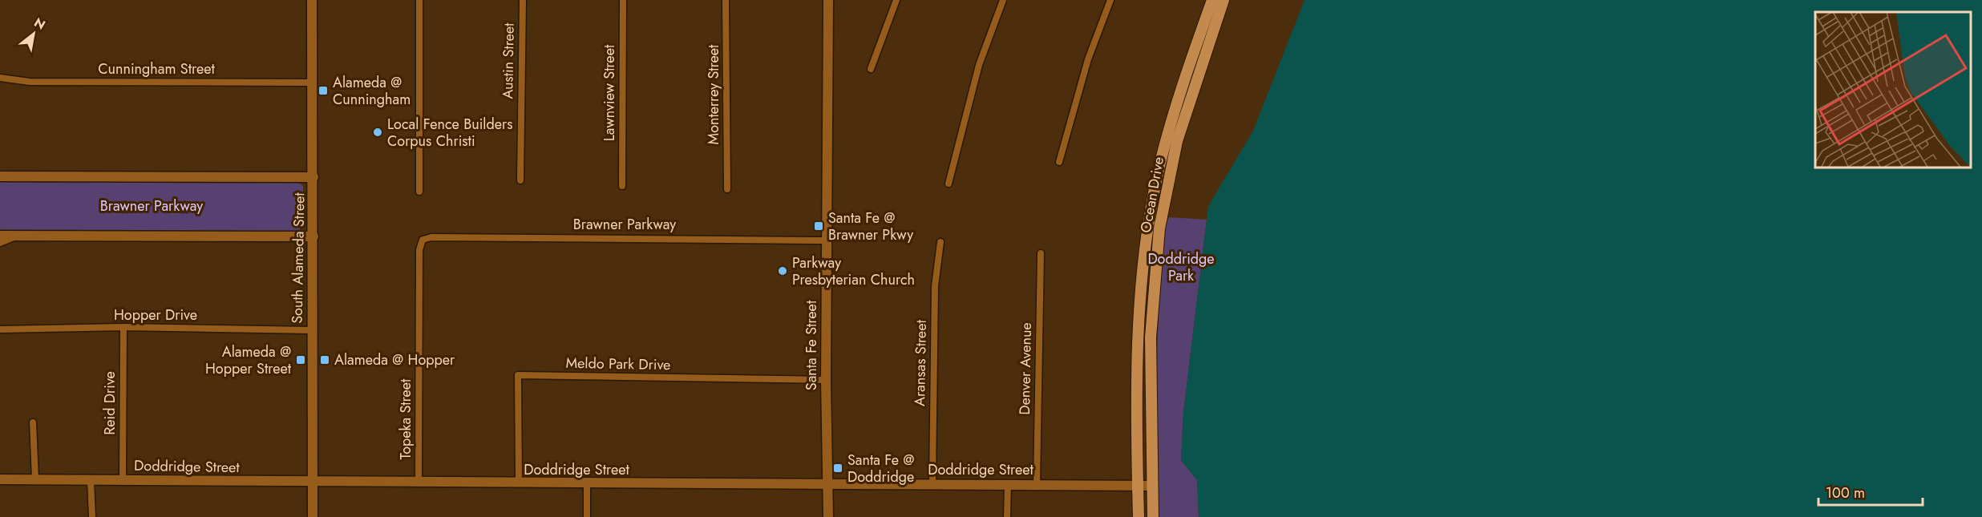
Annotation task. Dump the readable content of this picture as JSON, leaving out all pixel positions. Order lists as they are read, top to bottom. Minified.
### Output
{"streets":{"main road":["Ocean Drive","South Alameda Street","Santa Fe Street","Doddridge Street"],"street":["Austin Street","Cunningham Street","Lawnview Street","Monterrey Street","Brawner Parkway","Hopper Drive","Aransas Street","Meldo Park Drive","Denver Avenue","Reid Drive","Topeka Street"]},"crossings":[["Cunningham Street","South Alameda Street"],["Ocean Drive","Doddridge Street"],["Brawner Parkway","Santa Fe Street"],["Brawner Parkway","Topeka Street"],["South Alameda Street","Hopper Drive"],["South Alameda Street","Doddridge Street"],["Hopper Drive","Reid Drive"],["Santa Fe Street","Meldo Park Drive"],["Santa Fe Street","Doddridge Street"],["Aransas Street","Doddridge Street"],["Meldo Park Drive","Doddridge Street"],["Denver Avenue","Doddridge Street"],["Reid Drive","Doddridge Street"],["Topeka Street","Doddridge Street"]],"parks":["Brawner Parkway","Doddridge Park"],"places":{"transit":["Alameda @ Cunningham","Santa Fe @ Brawner Pkwy","Alameda @ Hopper Street","Alameda @ Hopper","Santa Fe @ Doddridge"],"other":["Local Fence Builders Corpus Christi","Parkway Presbyterian Church"]},"scale_bar":"100 m","north":"top right"}
